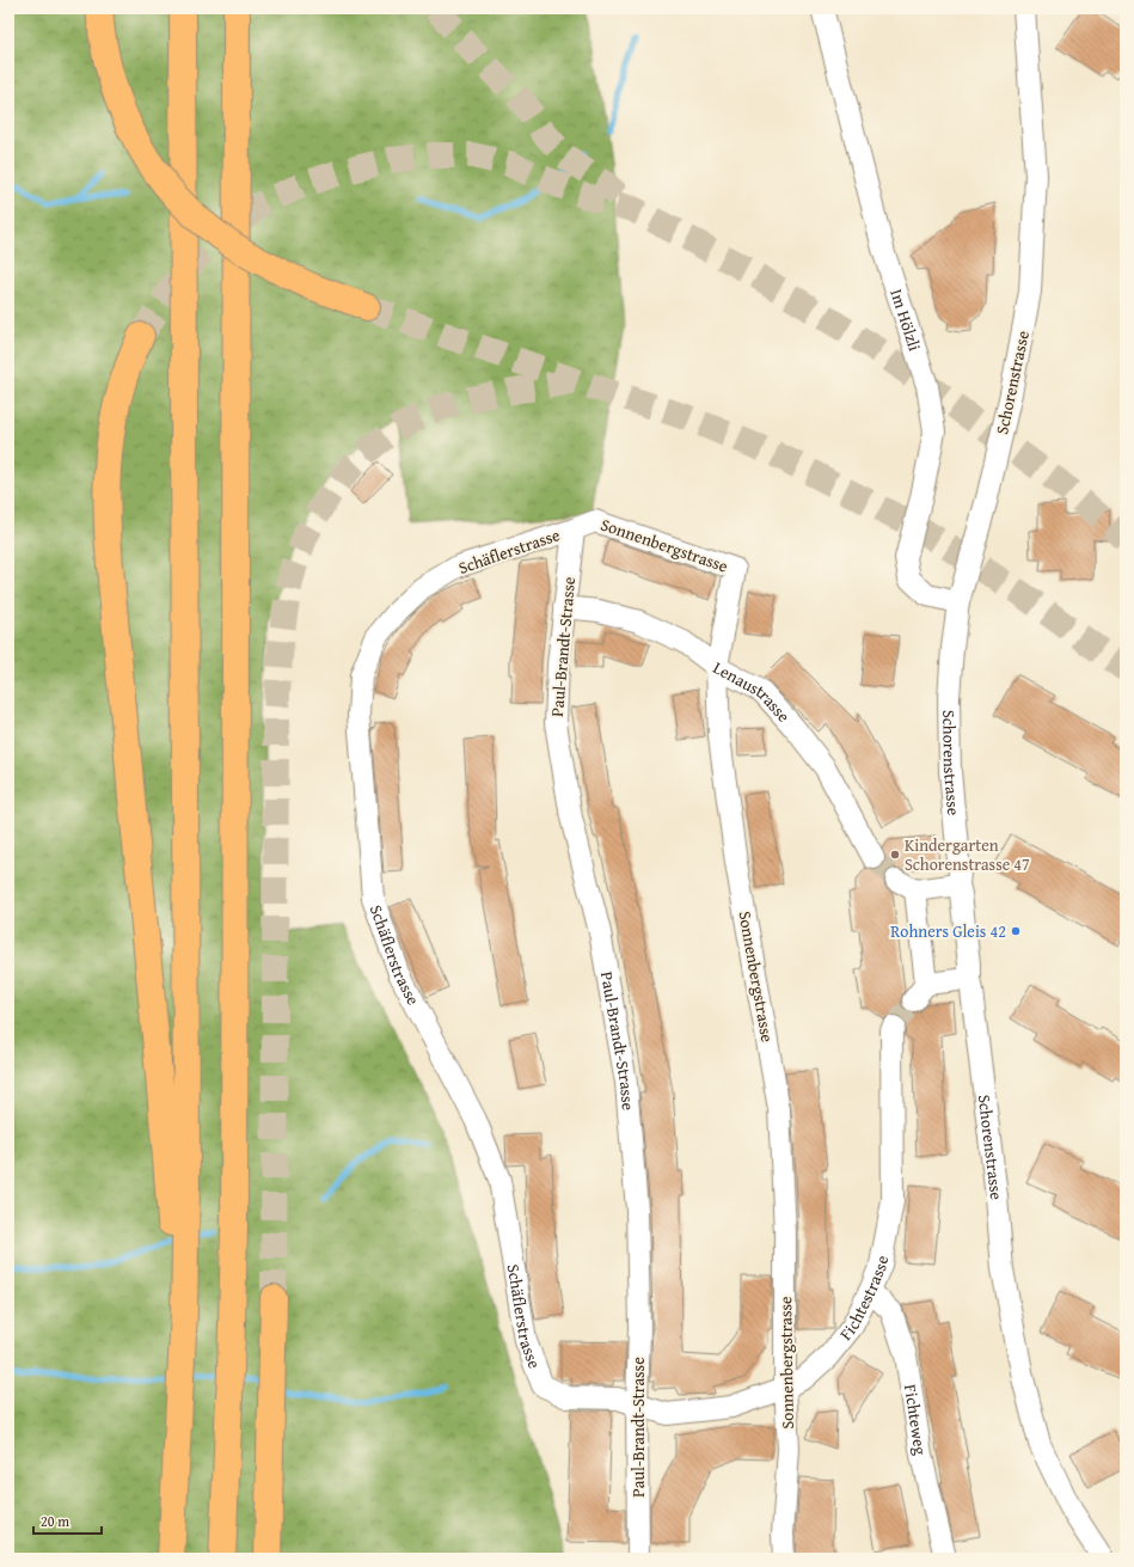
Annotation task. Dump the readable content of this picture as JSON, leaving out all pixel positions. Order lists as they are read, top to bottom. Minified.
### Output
{"streets":{"street":["Im Hölzli","Schorenstrasse","Sonnenbergstrasse","Schäflerstrasse","Paul-Brandt-Strasse","Lenaustrasse","Fichtestrasse","Fichteweg"]},"crossings":[["Im Hölzli","Schorenstrasse"],["Sonnenbergstrasse","Schäflerstrasse"],["Sonnenbergstrasse","Paul-Brandt-Strasse"],["Sonnenbergstrasse","Lenaustrasse"],["Sonnenbergstrasse","Fichtestrasse"],["Schäflerstrasse","Paul-Brandt-Strasse"],["Schäflerstrasse","Fichtestrasse"],["Paul-Brandt-Strasse","Lenaustrasse"],["Paul-Brandt-Strasse","Fichtestrasse"],["Fichtestrasse","Fichteweg"]],"places":["Kindergarten Schorenstrasse 47","Rohners Gleis 42"],"scale_bar":"20 m"}
